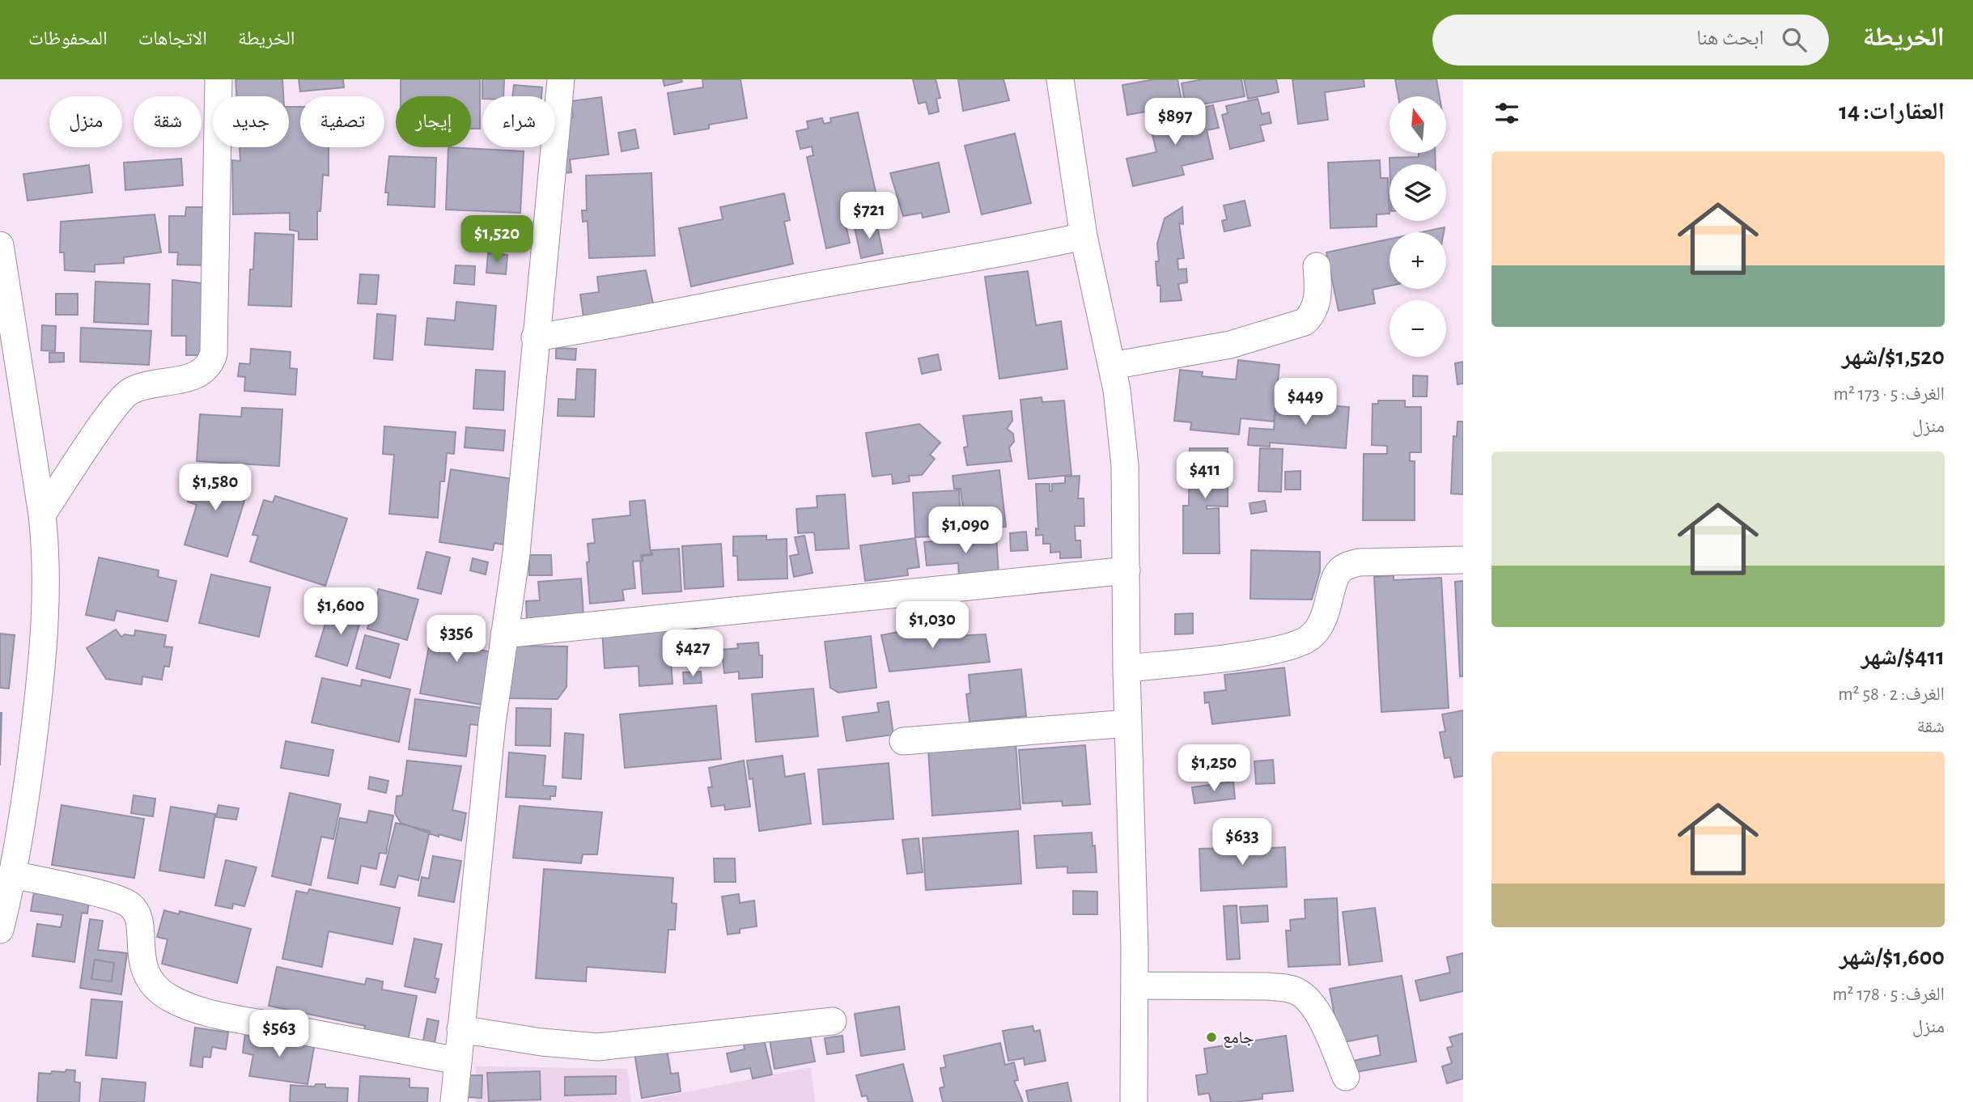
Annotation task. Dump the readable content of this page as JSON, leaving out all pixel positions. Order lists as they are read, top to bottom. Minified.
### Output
{"places":["جامع"],"north":"top","page":{"header":"الخريطة","search":"ابحث هنا","nav":["الخريطة","الاتجاهات","المحفوظات"],"heading":"العقارات: 14","map_buttons":["+","−"],"chip":["شراء","إيجار","تصفية","جديد","شقة","منزل"],"price":["$897","$721","$1,520","$449","$411","$1,580","$1,090","$1,600","$1,030","$356","$427","$1,250","$633","$563"],"list":[{"name":"$1,520/شهر","note":"الغرف: 5 · 173 m² · منزل"},{"name":"$411/شهر","note":"الغرف: 2 · 58 m² · شقة"},{"name":"$1,600/شهر","note":"الغرف: 5 · 178 m² · منزل"}]}}
